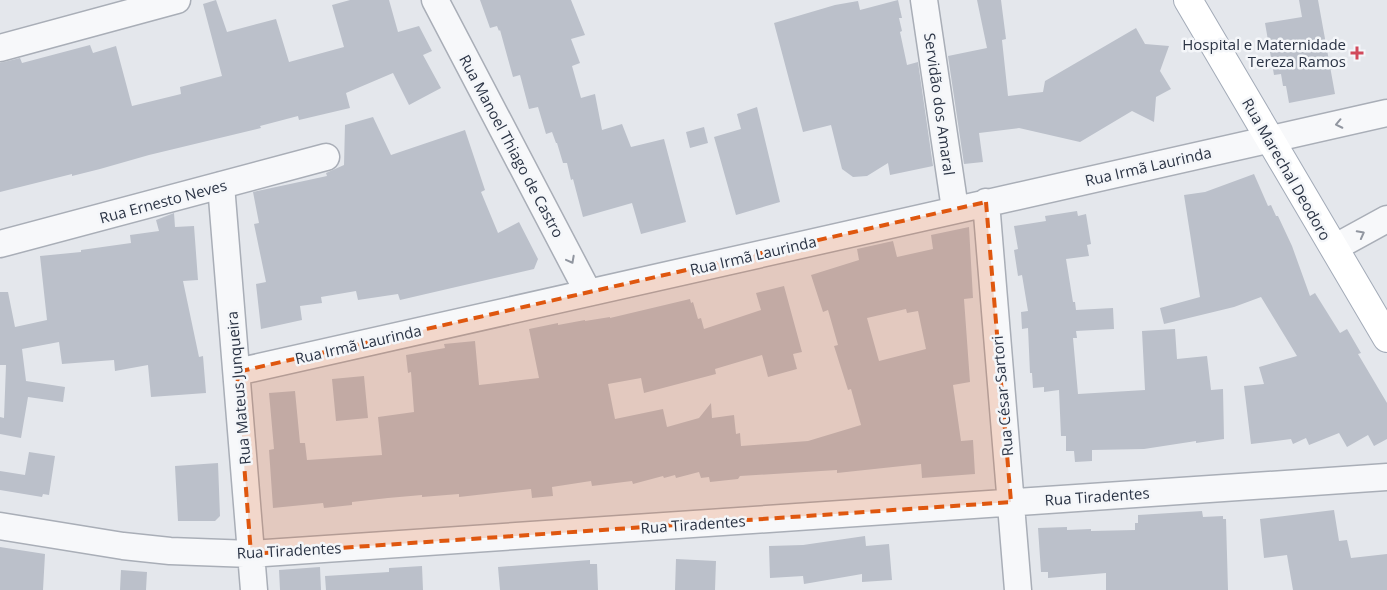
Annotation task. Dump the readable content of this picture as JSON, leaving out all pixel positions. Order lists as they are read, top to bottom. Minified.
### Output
{"streets":{"main road":["Rua Marechal Deodoro"],"street":["Servidão dos Amaral","Rua Manoel Thiago de Castro","Rua Irmã Laurinda","Rua Ernesto Neves","Rua Mateus Junqueira","Rua César Sartori","Rua Tiradentes"]},"crossings":[["Servidão dos Amaral","Rua Irmã Laurinda"],["Rua Manoel Thiago de Castro","Rua Irmã Laurinda"],["Rua Irmã Laurinda","Rua Marechal Deodoro"],["Rua Irmã Laurinda","Rua Mateus Junqueira"],["Rua Irmã Laurinda","Rua César Sartori"],["Rua Ernesto Neves","Rua Mateus Junqueira"],["Rua Mateus Junqueira","Rua Tiradentes"],["Rua César Sartori","Rua Tiradentes"]],"one_way":["Rua Manoel Thiago de Castro"],"places":{"health":["Hospital e Maternidade Tereza Ramos"]}}
